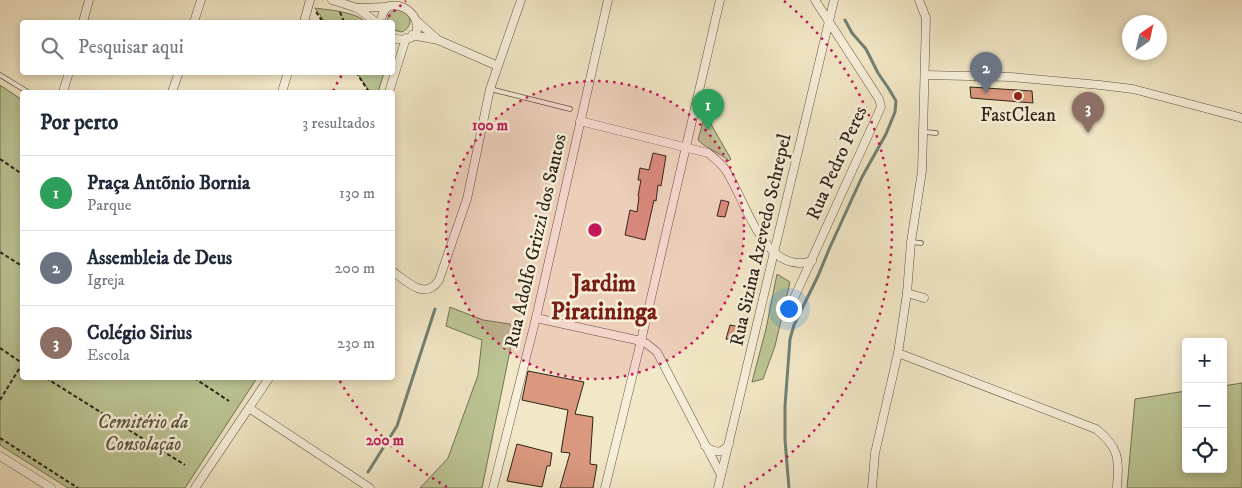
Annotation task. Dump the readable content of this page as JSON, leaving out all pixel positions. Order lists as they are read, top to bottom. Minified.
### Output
{"streets":{"street":["Rua Pedro Peres","Rua Sizina Azevedo Schrepel","Rua Adolfo Grizzi dos Santos"]},"crossings":[["Rua Pedro Peres","Rua Sizina Azevedo Schrepel"]],"districts":["Jardim Piratininga"],"parks":["Cemitério da Consolação"],"places":["FastClean"],"north":"top right","page":{"search":"Pesquisar aqui","pins":["2","1","3"],"heading":["Por perto","3 resultados"],"list":[{"mark":"1","name":"Praça Antõnio Bornia","note":"Parque","value":"130 m"},{"mark":"2","name":"Assembleia de Deus","note":"Igreja","value":"200 m"},{"mark":"3","name":"Colégio Sirius","note":"Escola","value":"230 m"}],"map_buttons":["+","−"]},"rings":["100 m","200 m"]}
